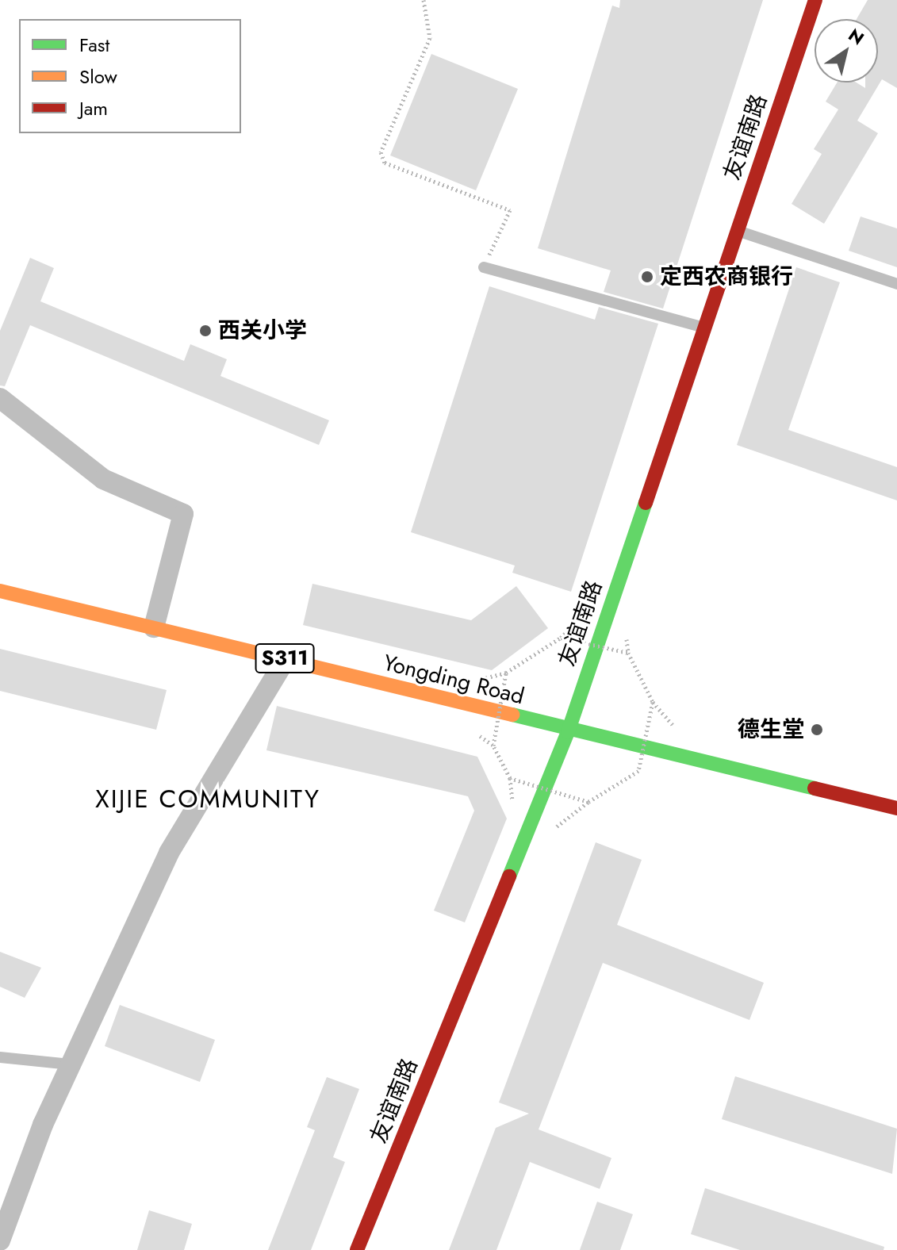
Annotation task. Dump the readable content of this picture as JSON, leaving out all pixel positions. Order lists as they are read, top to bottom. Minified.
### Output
{"streets":{"main road":["友谊南路","S311","Yongding Road"]},"crossings":[["友谊南路","Yongding Road"]],"districts":["XIJIE COMMUNITY"],"places":["定西农商银行","西关小学","德生堂"],"legend":["Fast","Slow","Jam"],"north":"top right"}
